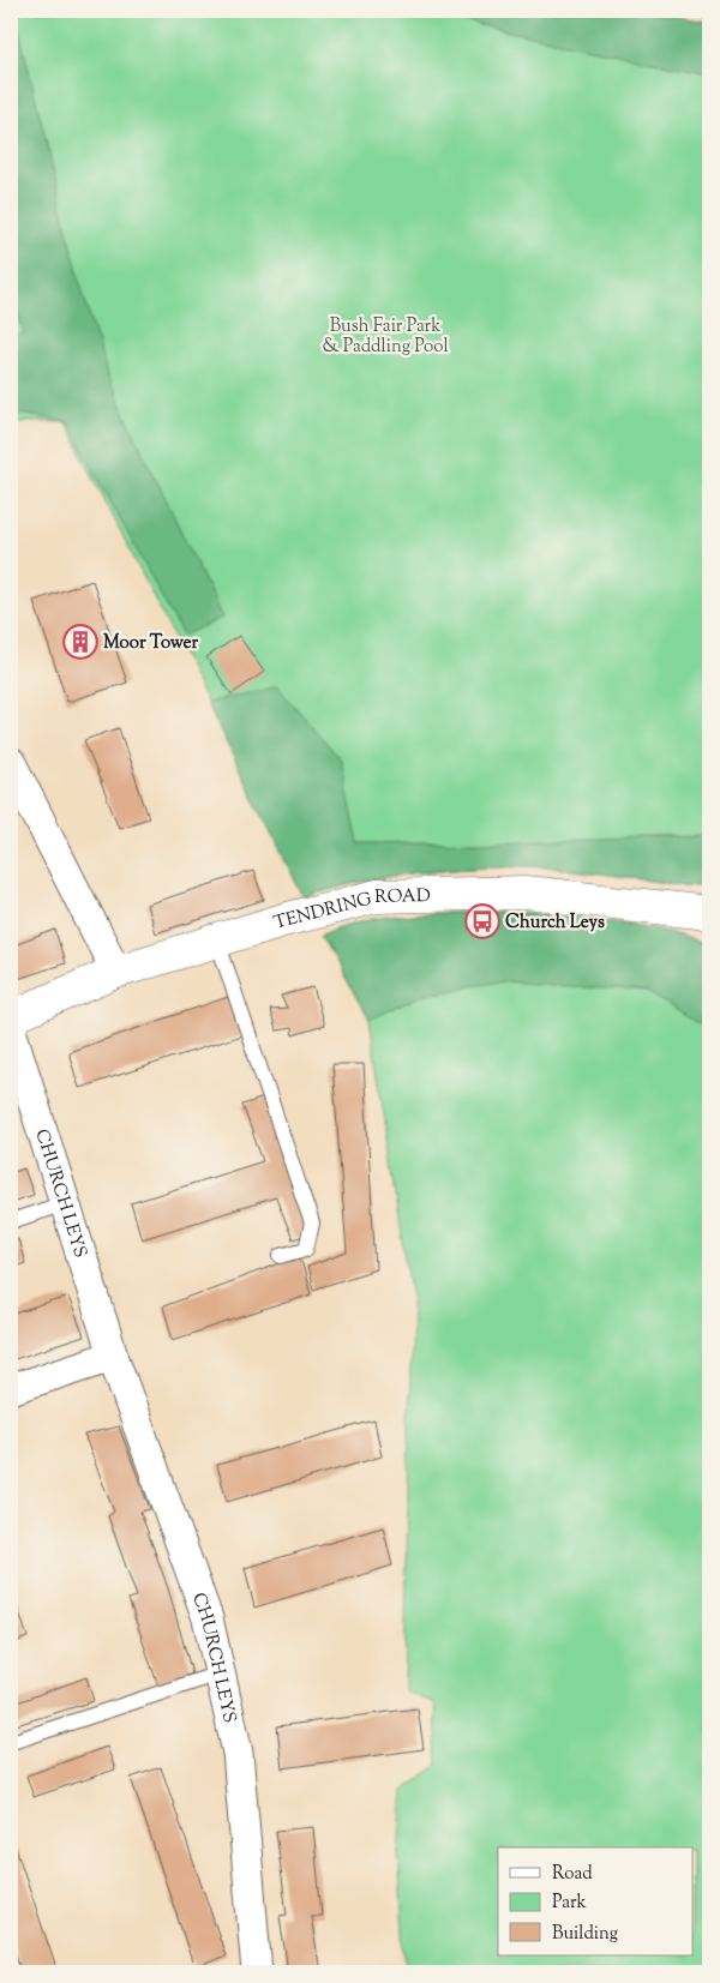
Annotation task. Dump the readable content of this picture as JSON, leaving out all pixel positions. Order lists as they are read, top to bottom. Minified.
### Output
{"streets":{"street":["TENDRING ROAD","CHURCH LEYS"]},"parks":["Bush Fair Park & Paddling Pool"],"places":{"building":["Moor Tower"],"bus stop":["Church Leys"]},"legend":["Road","Park","Building"]}
